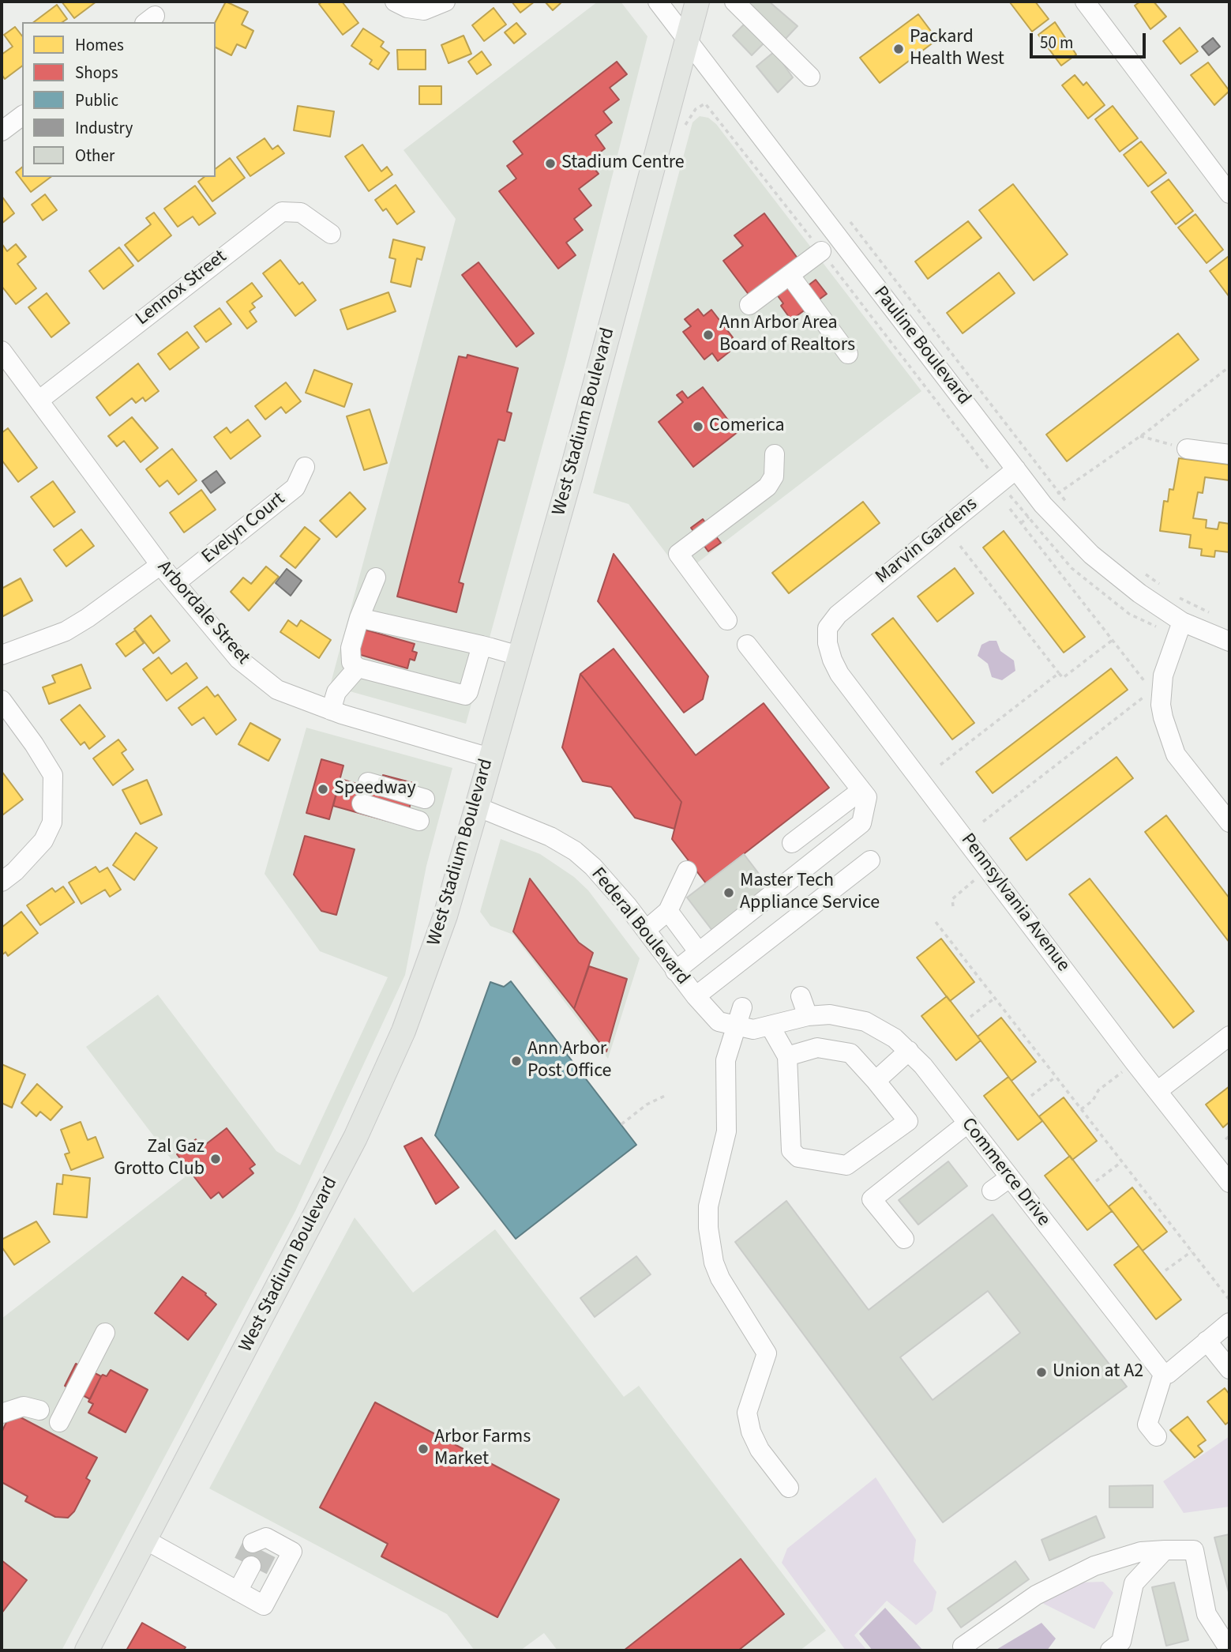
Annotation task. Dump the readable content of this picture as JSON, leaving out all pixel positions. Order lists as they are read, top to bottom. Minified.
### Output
{"streets":{"main road":["West Stadium Boulevard"],"street":["Lennox Street","Pauline Boulevard","Evelyn Court","Marvin Gardens","Arbordale Street","Pennsylvania Avenue","Federal Boulevard","Commerce Drive"]},"crossings":[["Lennox Street","Arbordale Street"],["Pauline Boulevard","West Stadium Boulevard"],["Pauline Boulevard","Marvin Gardens"],["West Stadium Boulevard","Arbordale Street"],["West Stadium Boulevard","Federal Boulevard"],["Evelyn Court","Arbordale Street"],["Marvin Gardens","Pennsylvania Avenue"],["Federal Boulevard","Commerce Drive"]],"places":["Packard Health West","Stadium Centre","Ann Arbor Area Board of Realtors","Comerica","Speedway","Master Tech Appliance Service","Ann Arbor Post Office","Zal Gaz Grotto Club","Union at A2","Arbor Farms Market"],"legend":["Homes","Shops","Public","Industry","Other"],"scale_bar":"50 m"}
